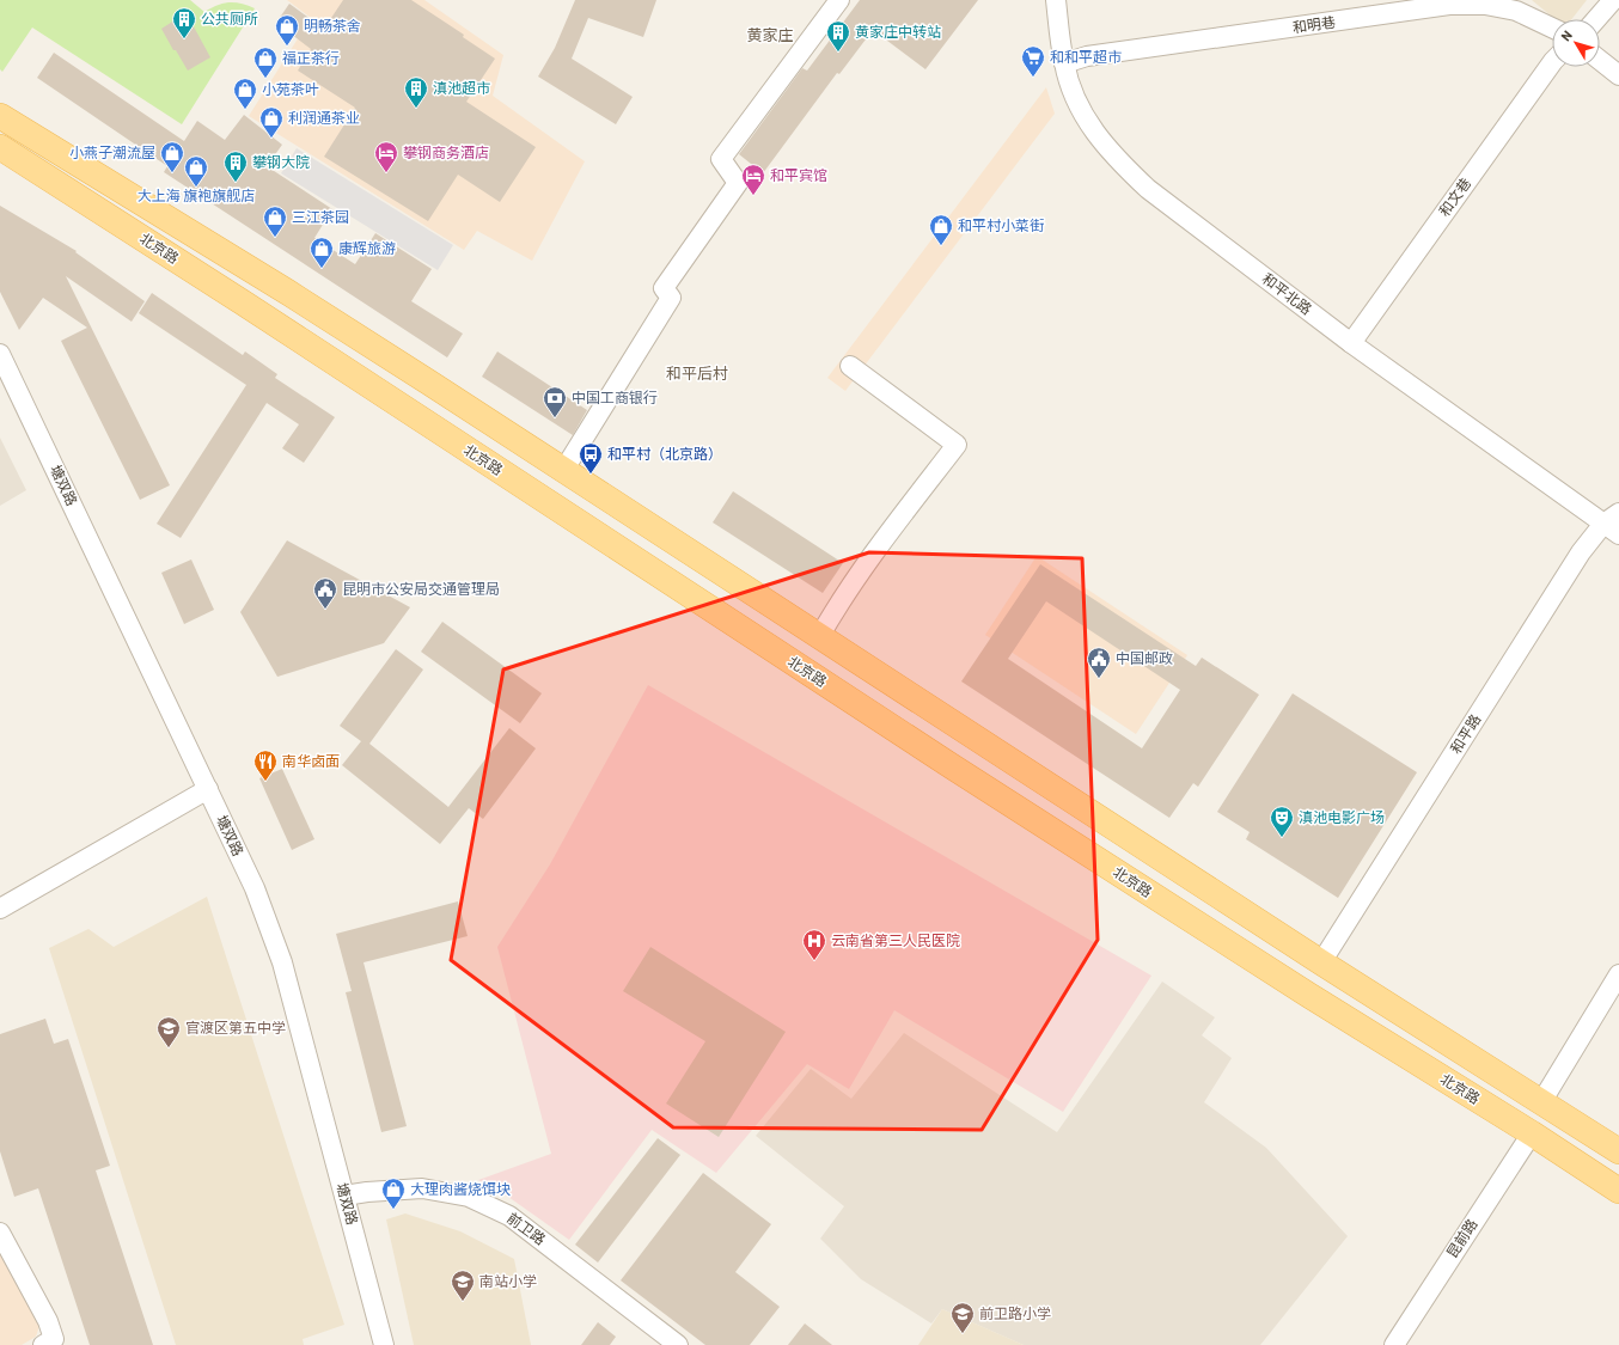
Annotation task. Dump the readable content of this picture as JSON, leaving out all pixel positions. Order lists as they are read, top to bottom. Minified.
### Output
{"streets":{"main road":["北京路"],"street":["和明巷","和文巷","和平北路","塘双路","和平路","前卫路","昆前路"]},"crossings":[["和明巷","和平北路"],["和文巷","和平北路"],["北京路","和平路"],["北京路","昆前路"],["和平北路","和平路"],["塘双路","前卫路"]],"districts":["黄家庄","和平后村"],"places":{"building":["公共厕所","黄家庄中转站","滇池超市","攀钢大院"],"shop":["明畅茶舍","福正茶行","小苑茶叶","利润通茶业","小燕子潮流屋","大上海 旗袍旗舰店","三江茶园","和平村小菜街","康辉旅游","大理肉酱烧饵块"],"supermarket":["和和平超市"],"hotel":["攀钢商务酒店","和平宾馆"],"bank":["中国工商银行"],"bus stop":["和平村（北京路）"],"public building":["昆明市公安局交通管理局","中国邮政"],"restaurant":["南华卤面"],"theatre":["滇池电影广场"],"hospital":["云南省第三人民医院"],"school or university":["官渡区第五中学","南站小学","前卫路小学"]},"north":"top left"}
